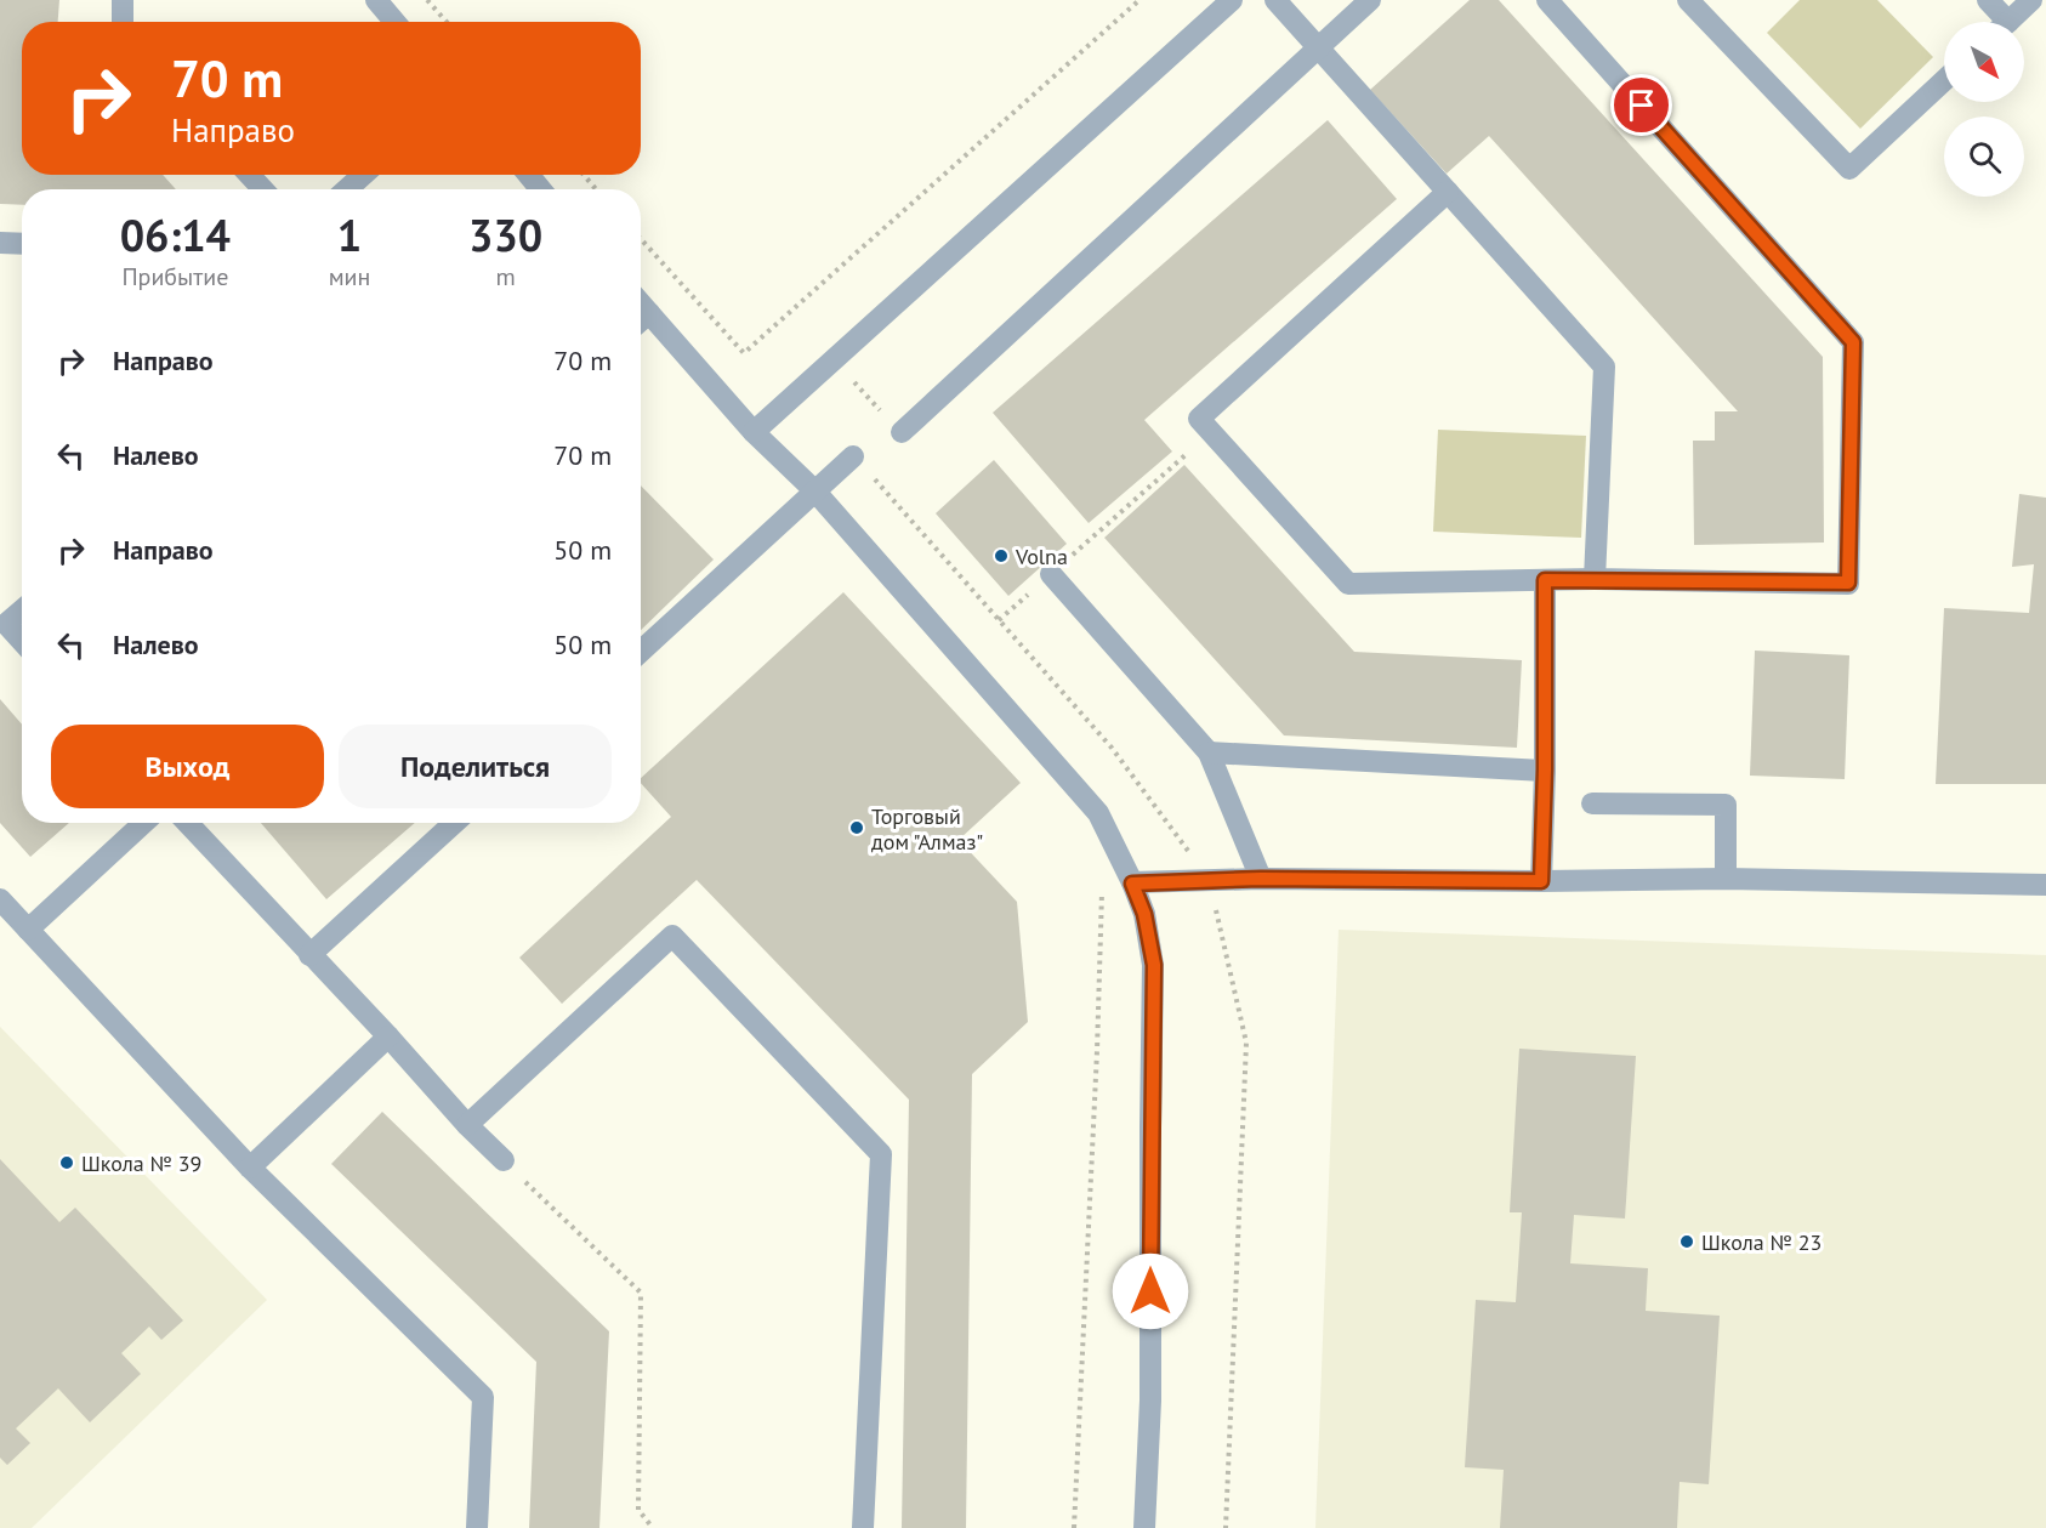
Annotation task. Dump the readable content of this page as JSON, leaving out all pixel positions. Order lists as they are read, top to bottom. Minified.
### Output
{"places":["Volna","Торговый дом \"Алмаз\"","Школа № 39","Школа № 23"],"north":"bottom right","page":{"turn":["70 m","Направо"],"eta":["06:14","Прибытие","1","мин","330","m"],"list":[{"name":"Направо","value":"70 m"},{"name":"Налево","value":"70 m"},{"name":"Направо","value":"50 m"},{"name":"Налево","value":"50 m"}],"buttons":["Выход","Поделиться"]}}
